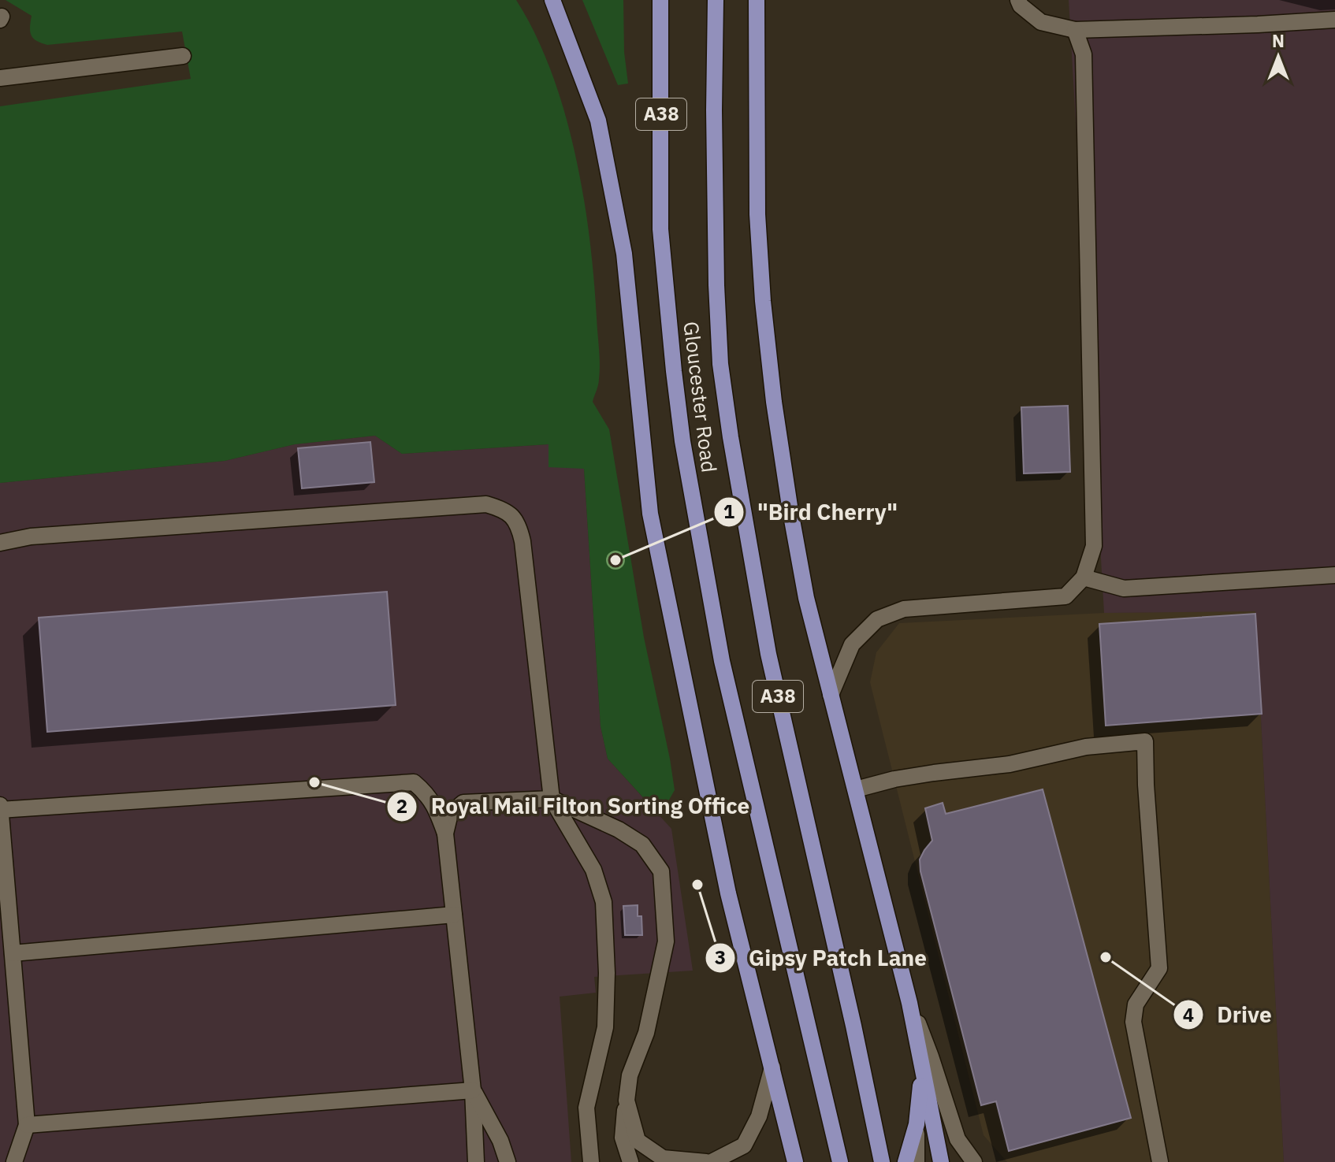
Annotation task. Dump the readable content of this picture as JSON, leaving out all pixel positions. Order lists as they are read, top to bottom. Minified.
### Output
{"streets":{"main road":["A38","Gloucester Road"]},"places":["\"Bird Cherry\"","Royal Mail Filton Sorting Office","Gipsy Patch Lane","Drive"],"north":"top"}
